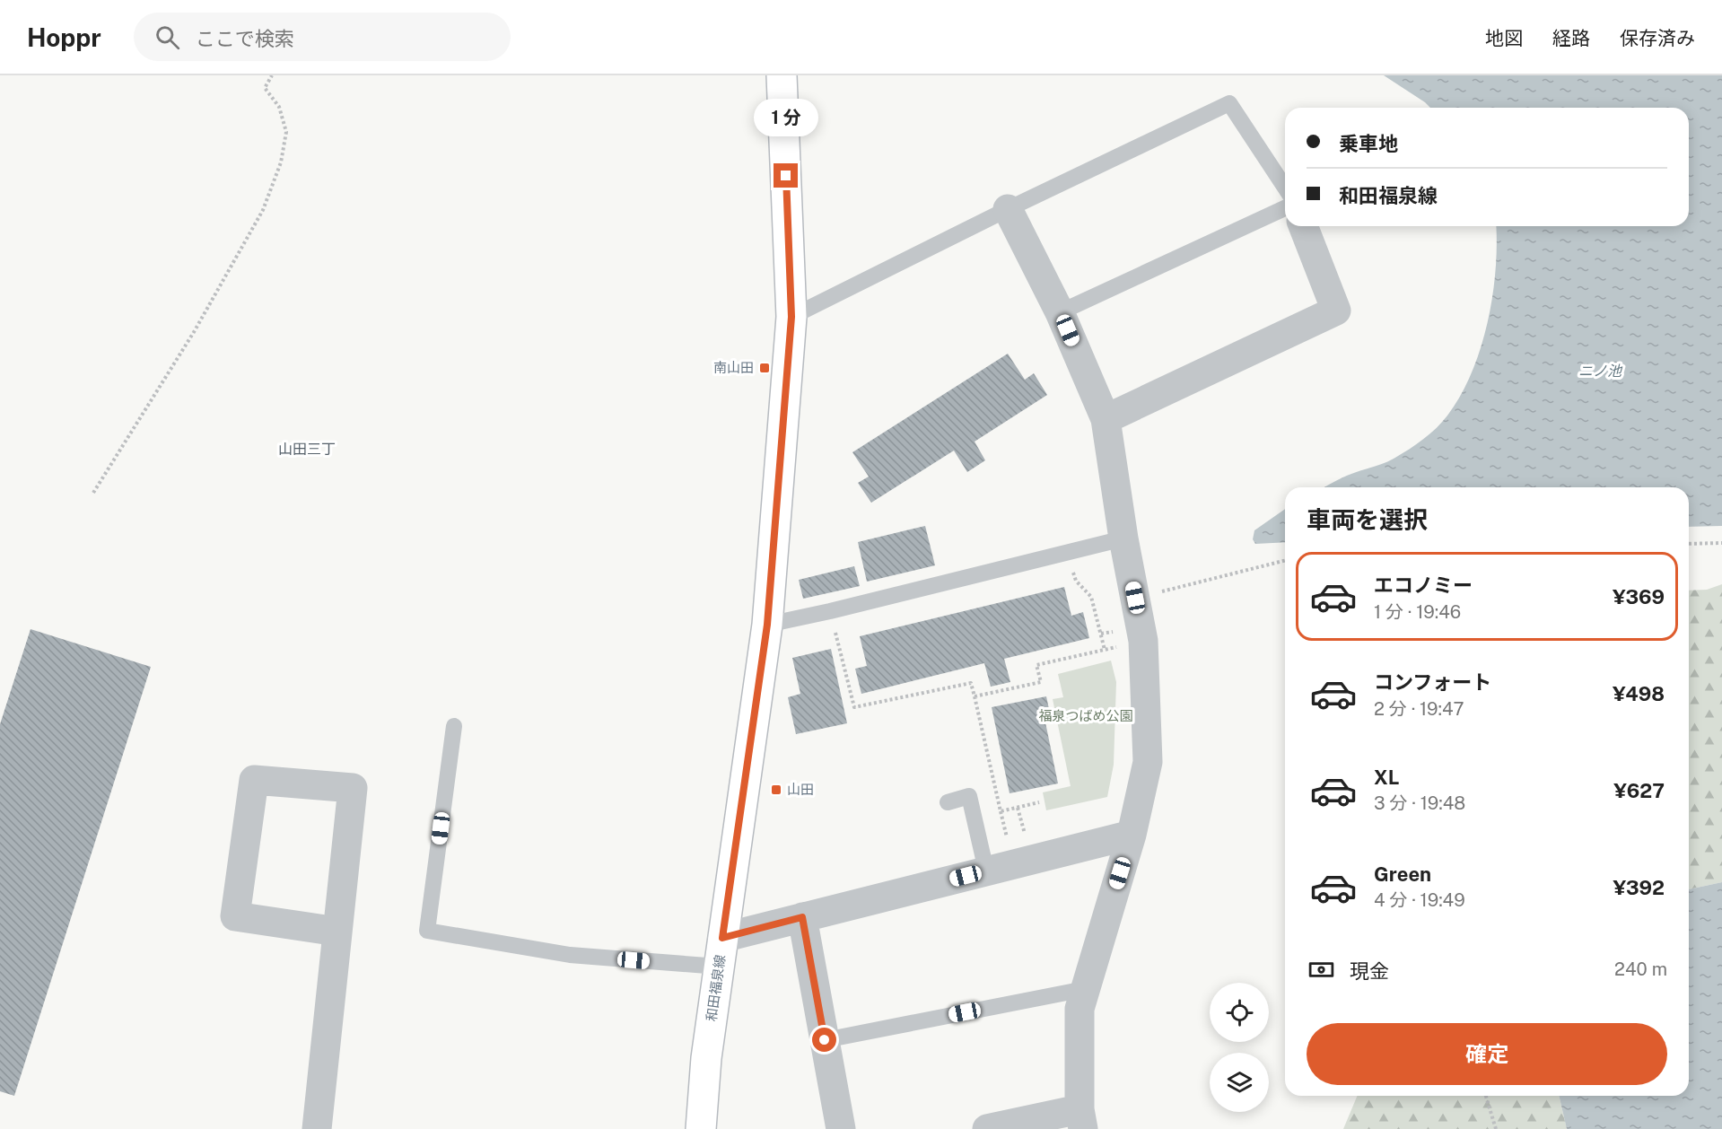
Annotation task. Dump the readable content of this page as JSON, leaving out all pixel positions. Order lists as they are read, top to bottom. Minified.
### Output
{"streets":{"main road":["和田福泉線"]},"districts":["山田三丁"],"water":["ニノ池"],"parks":["福泉つばめ公園"],"places":{"transit":["南山田","山田"]},"page":{"header":"Hoppr","search":"ここで検索","nav":["地図","経路","保存済み"],"bubble":"1 分","banner":["乗車地","和田福泉線"],"heading":"車両を選択","list":[{"name":"エコノミー","note":"1 分 · 19:46","value":"¥369"},{"name":"コンフォート","note":"2 分 · 19:47","value":"¥498"},{"name":"XL","note":"3 分 · 19:48","value":"¥627"},{"name":"Green","note":"4 分 · 19:49","value":"¥392"}],"pay":["現金","240 m"],"buttons":"確定"}}
